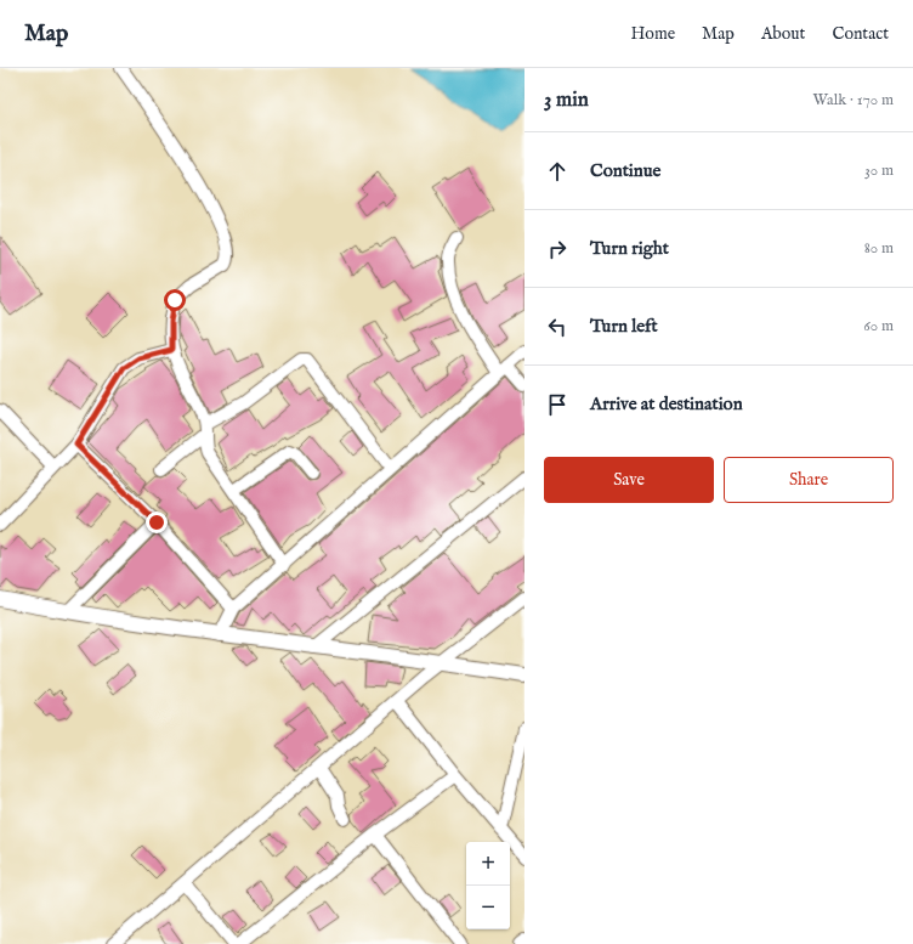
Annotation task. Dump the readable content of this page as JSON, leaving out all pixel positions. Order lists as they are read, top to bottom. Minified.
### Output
{"page":{"header":"Map","nav":["Home","Map","About","Contact"],"heading":["3 min","Walk · 170 m"],"list":[["Continue","30 m"],["Turn right","80 m"],["Turn left","60 m"],"Arrive at destination"],"buttons":["Save","Share"],"map_buttons":["+","−"]}}
